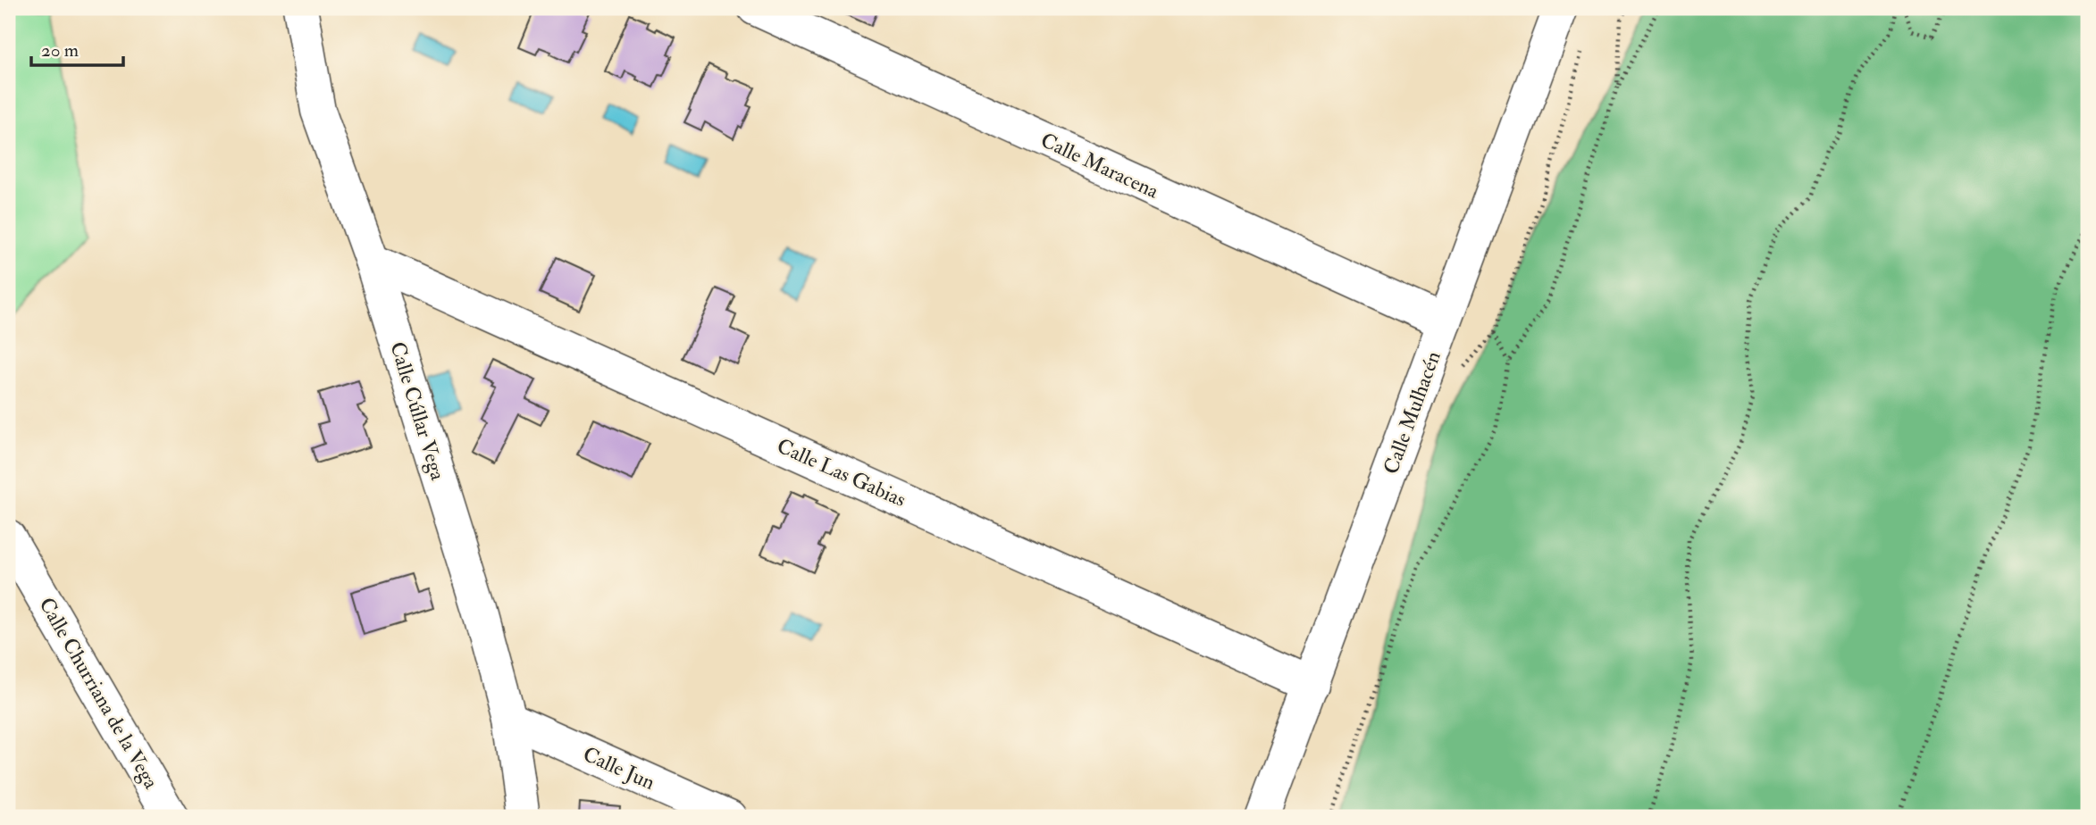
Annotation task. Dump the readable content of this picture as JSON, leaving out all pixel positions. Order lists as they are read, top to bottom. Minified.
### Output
{"streets":{"street":["Calle Maracena","Calle Cúllar Vega","Calle Mulhacén","Calle Las Gabias","Calle Churriana de la Vega","Calle Jun"]},"crossings":[["Calle Maracena","Calle Mulhacén"],["Calle Cúllar Vega","Calle Las Gabias"],["Calle Cúllar Vega","Calle Jun"],["Calle Mulhacén","Calle Las Gabias"]],"scale_bar":"20 m"}
